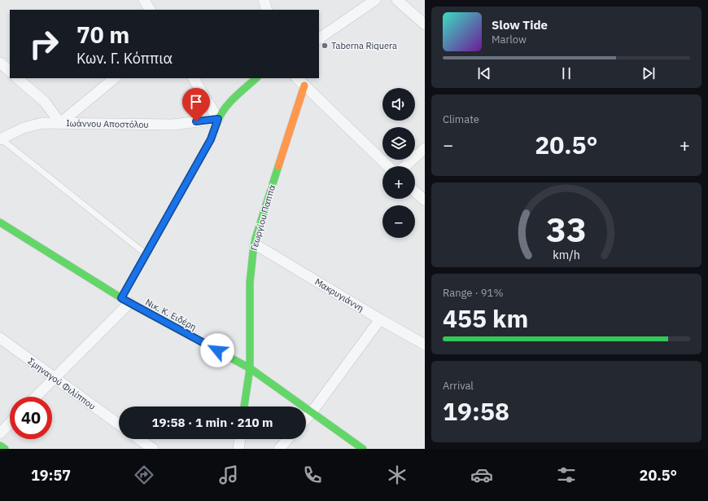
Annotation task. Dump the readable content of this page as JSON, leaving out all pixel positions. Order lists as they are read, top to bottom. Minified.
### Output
{"streets":{"street":["Ιωάννου Αποστόλου","Γεωργίου Παππά","Μακρυγιάννη","Νικ. Κ. Ειδέρη","Σμηναγού Φιλίππου"]},"crossings":[["Γεωργίου Παππά","Μακρυγιάννη"],["Γεωργίου Παππά","Νικ. Κ. Ειδέρη"]],"places":["Taberna Riquera"],"page":{"turn":["70 m","Κων. Γ. Κόππια"],"song":["Slow Tide","Marlow"],"map_buttons":["+","−"],"tile":["Climate",["Range · 91%","455 km"],["Arrival","19:58"]],"heat":["−","20.5°","+"],"limit":"40","trip":"19:58 · 1 min · 210 m","tabs":["19:57","20.5°"],"gauge":["33","km/h"]}}
